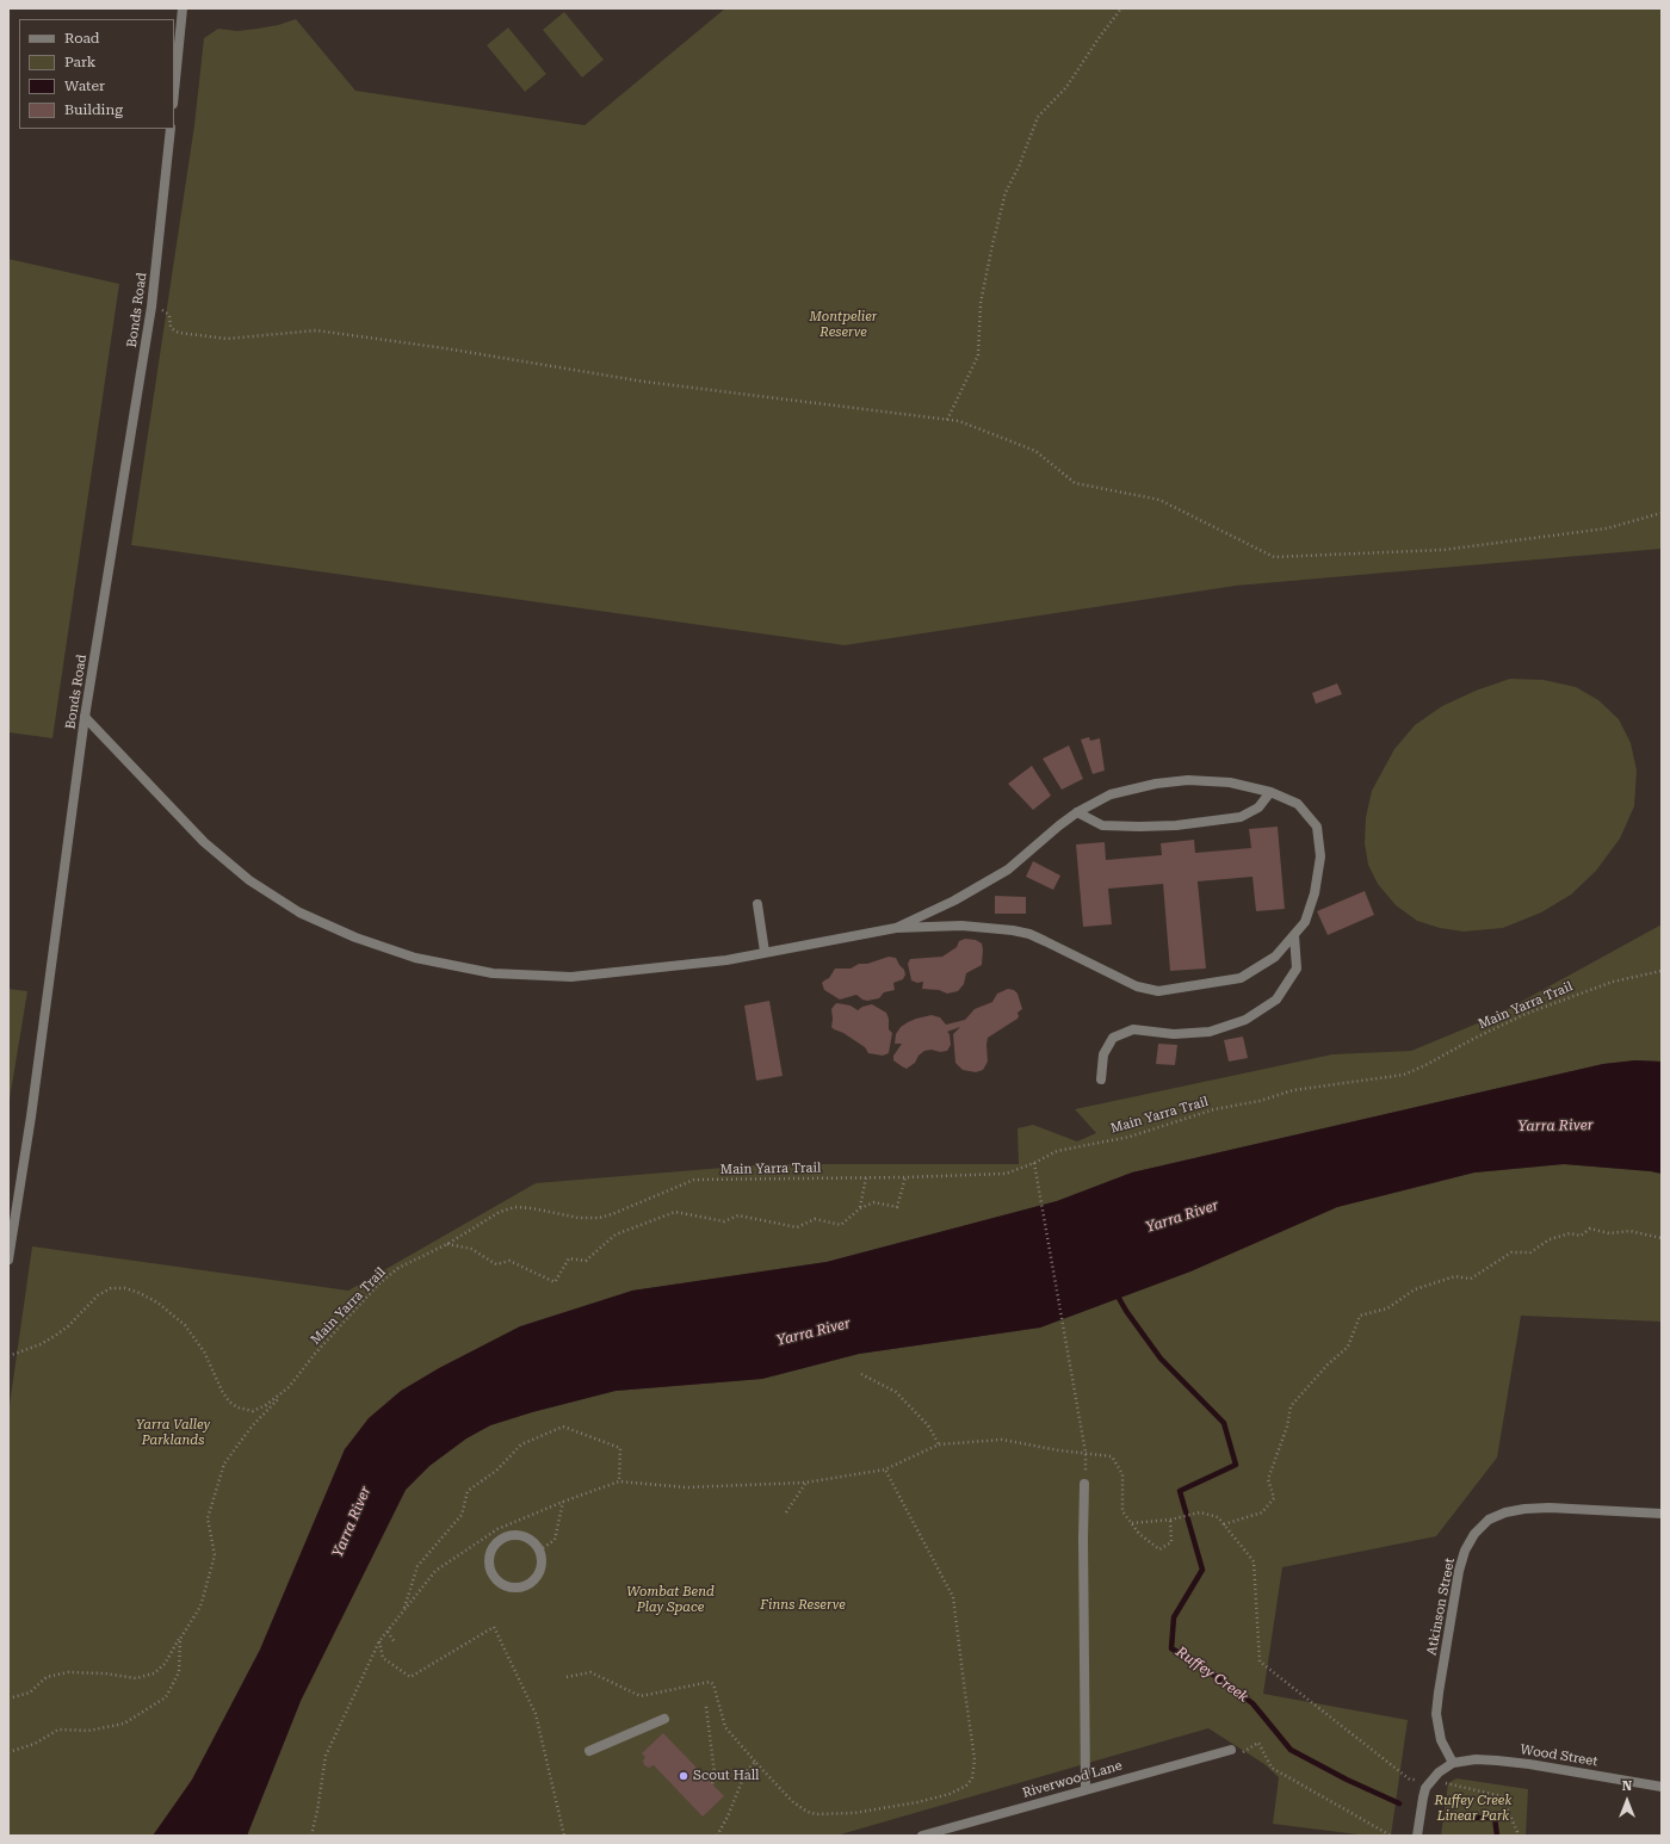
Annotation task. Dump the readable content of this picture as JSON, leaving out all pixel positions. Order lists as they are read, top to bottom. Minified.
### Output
{"streets":{"street":["Bonds Road","Atkinson Street","Wood Street","Riverwood Lane"],"path":["Main Yarra Trail"]},"crossings":[["Atkinson Street","Wood Street"]],"water":["Yarra River","Ruffey Creek"],"parks":["Montpelier Reserve","Yarra Valley Parklands","Wombat Bend Play Space","Finns Reserve","Ruffey Creek Linear Park"],"places":["Scout Hall"],"legend":["Road","Park","Water","Building"],"north":"top"}
